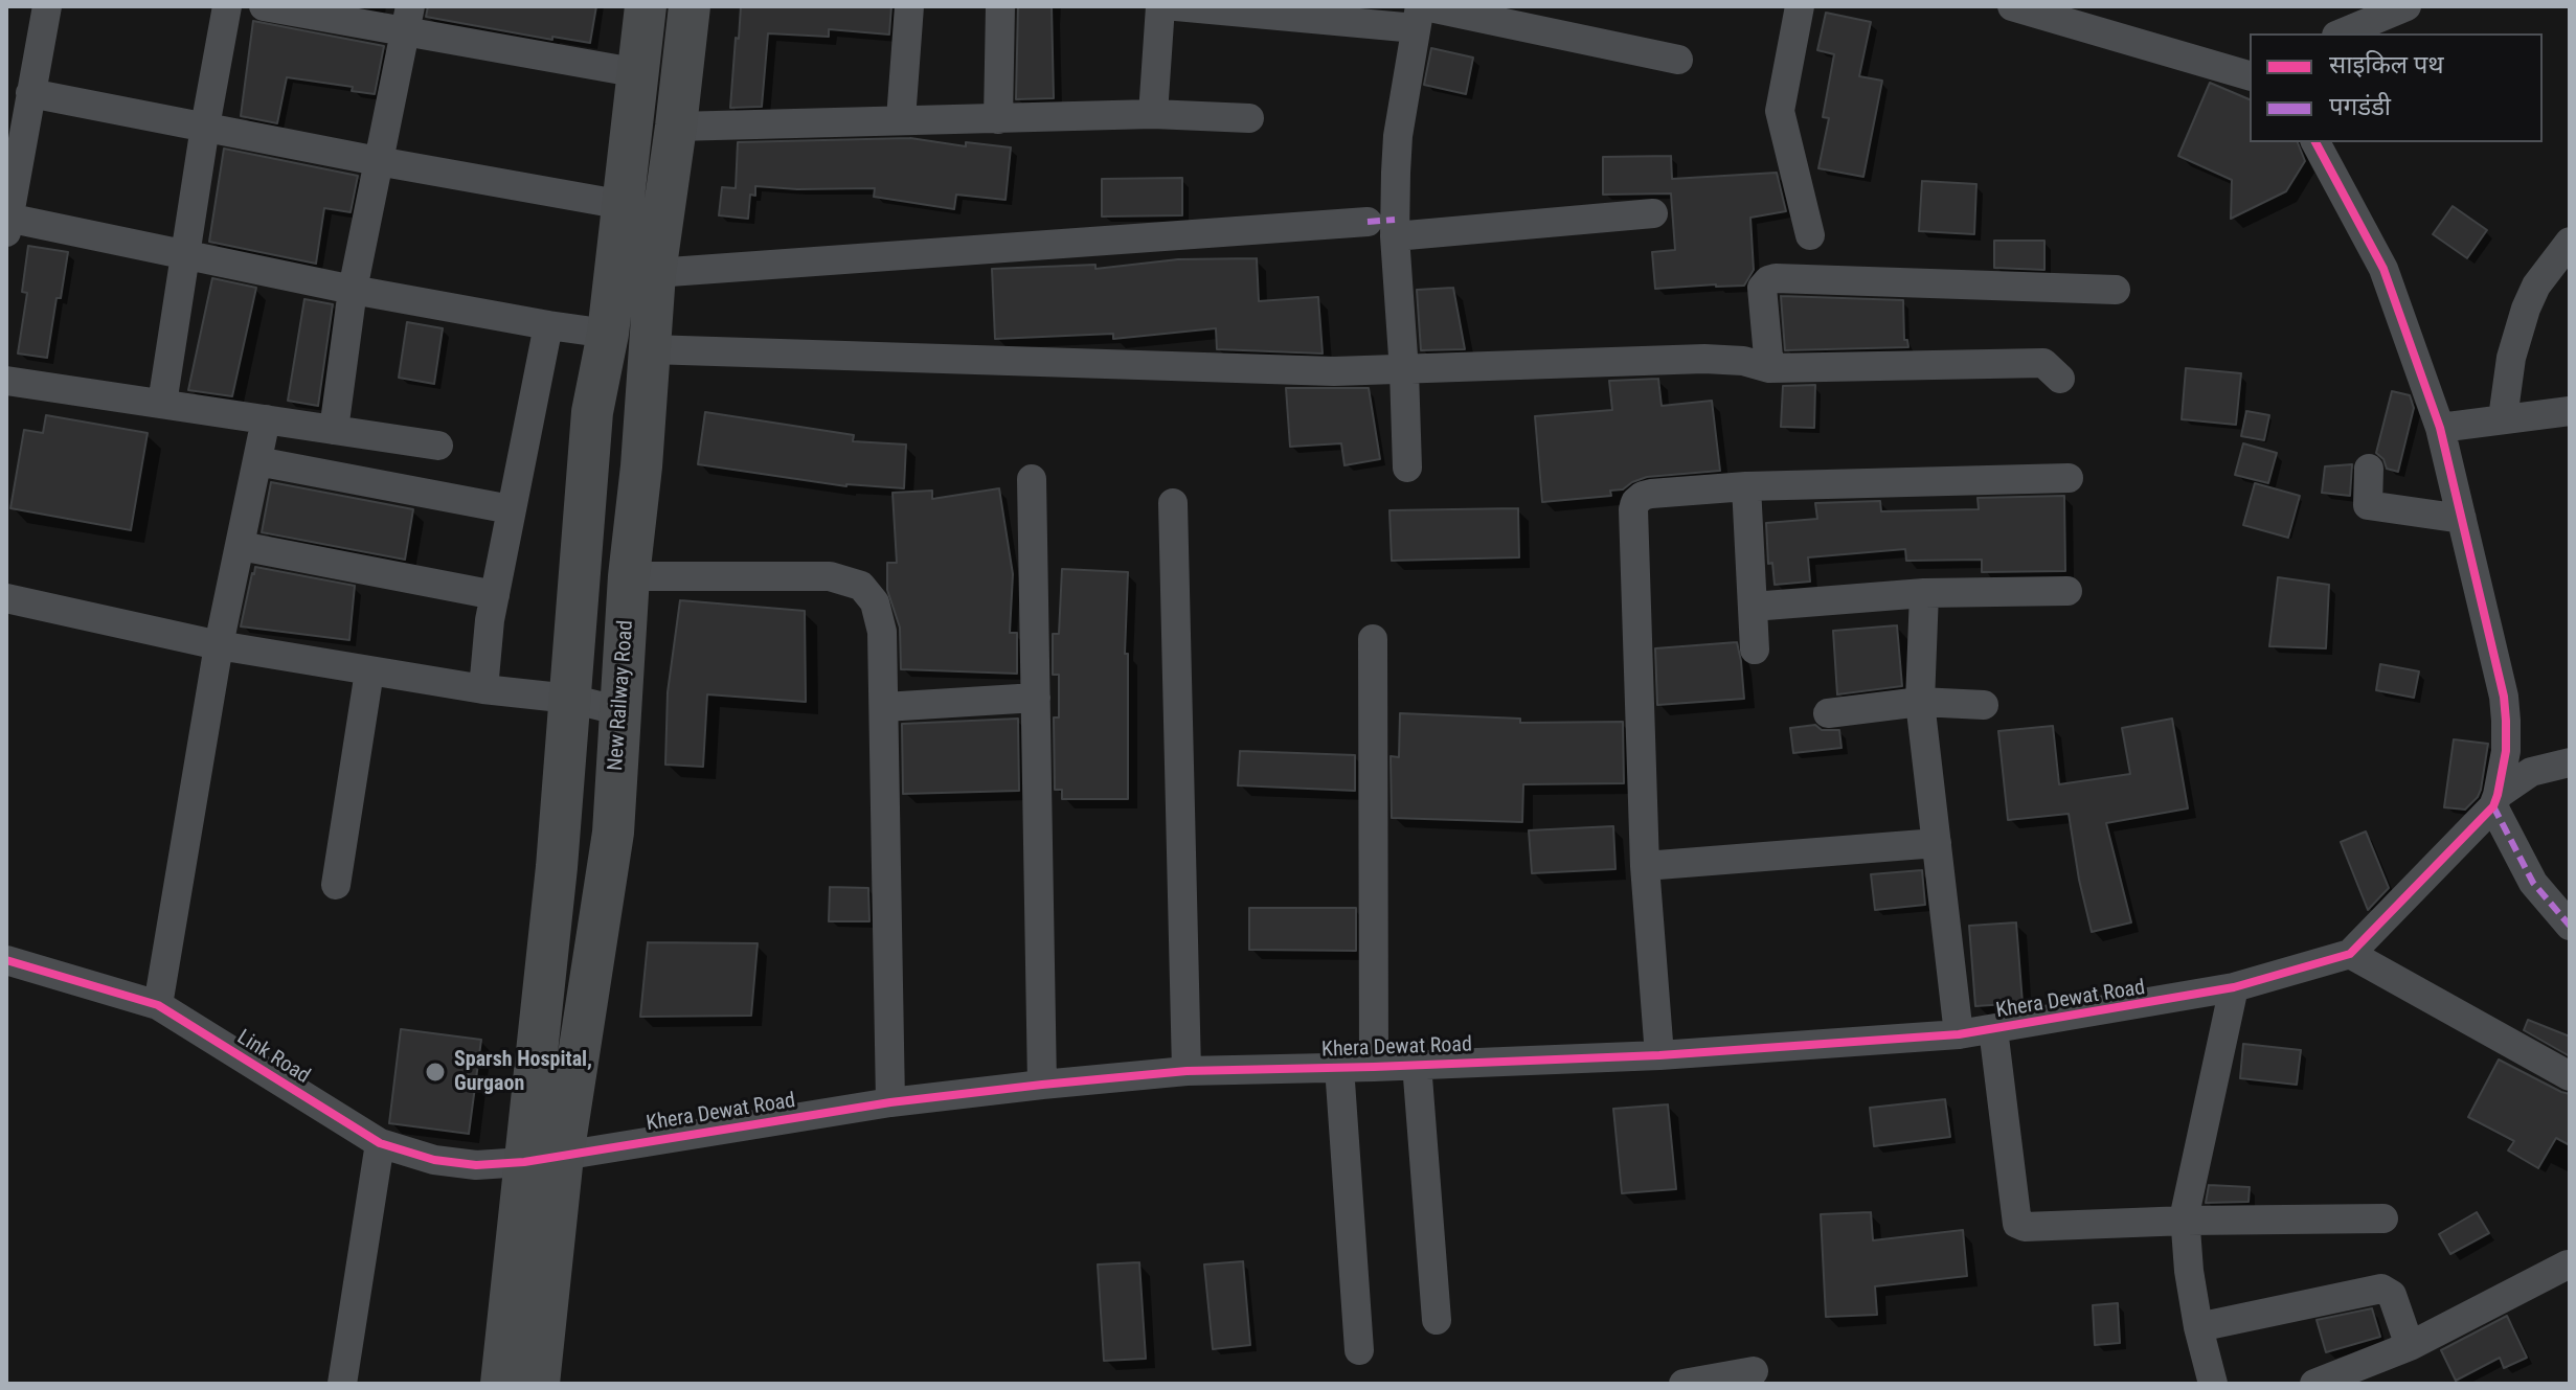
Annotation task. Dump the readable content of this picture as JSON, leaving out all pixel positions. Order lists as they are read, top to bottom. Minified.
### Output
{"streets":{"main road":["New Railway Road"],"street":["Khera Dewat Road","Link Road"]},"crossings":[["New Railway Road","Khera Dewat Road"],["New Railway Road","Link Road"],["Khera Dewat Road","Link Road"]],"places":["Sparsh Hospital, Gurgaon"],"legend":["साइकिल पथ","पगडंडी"]}
